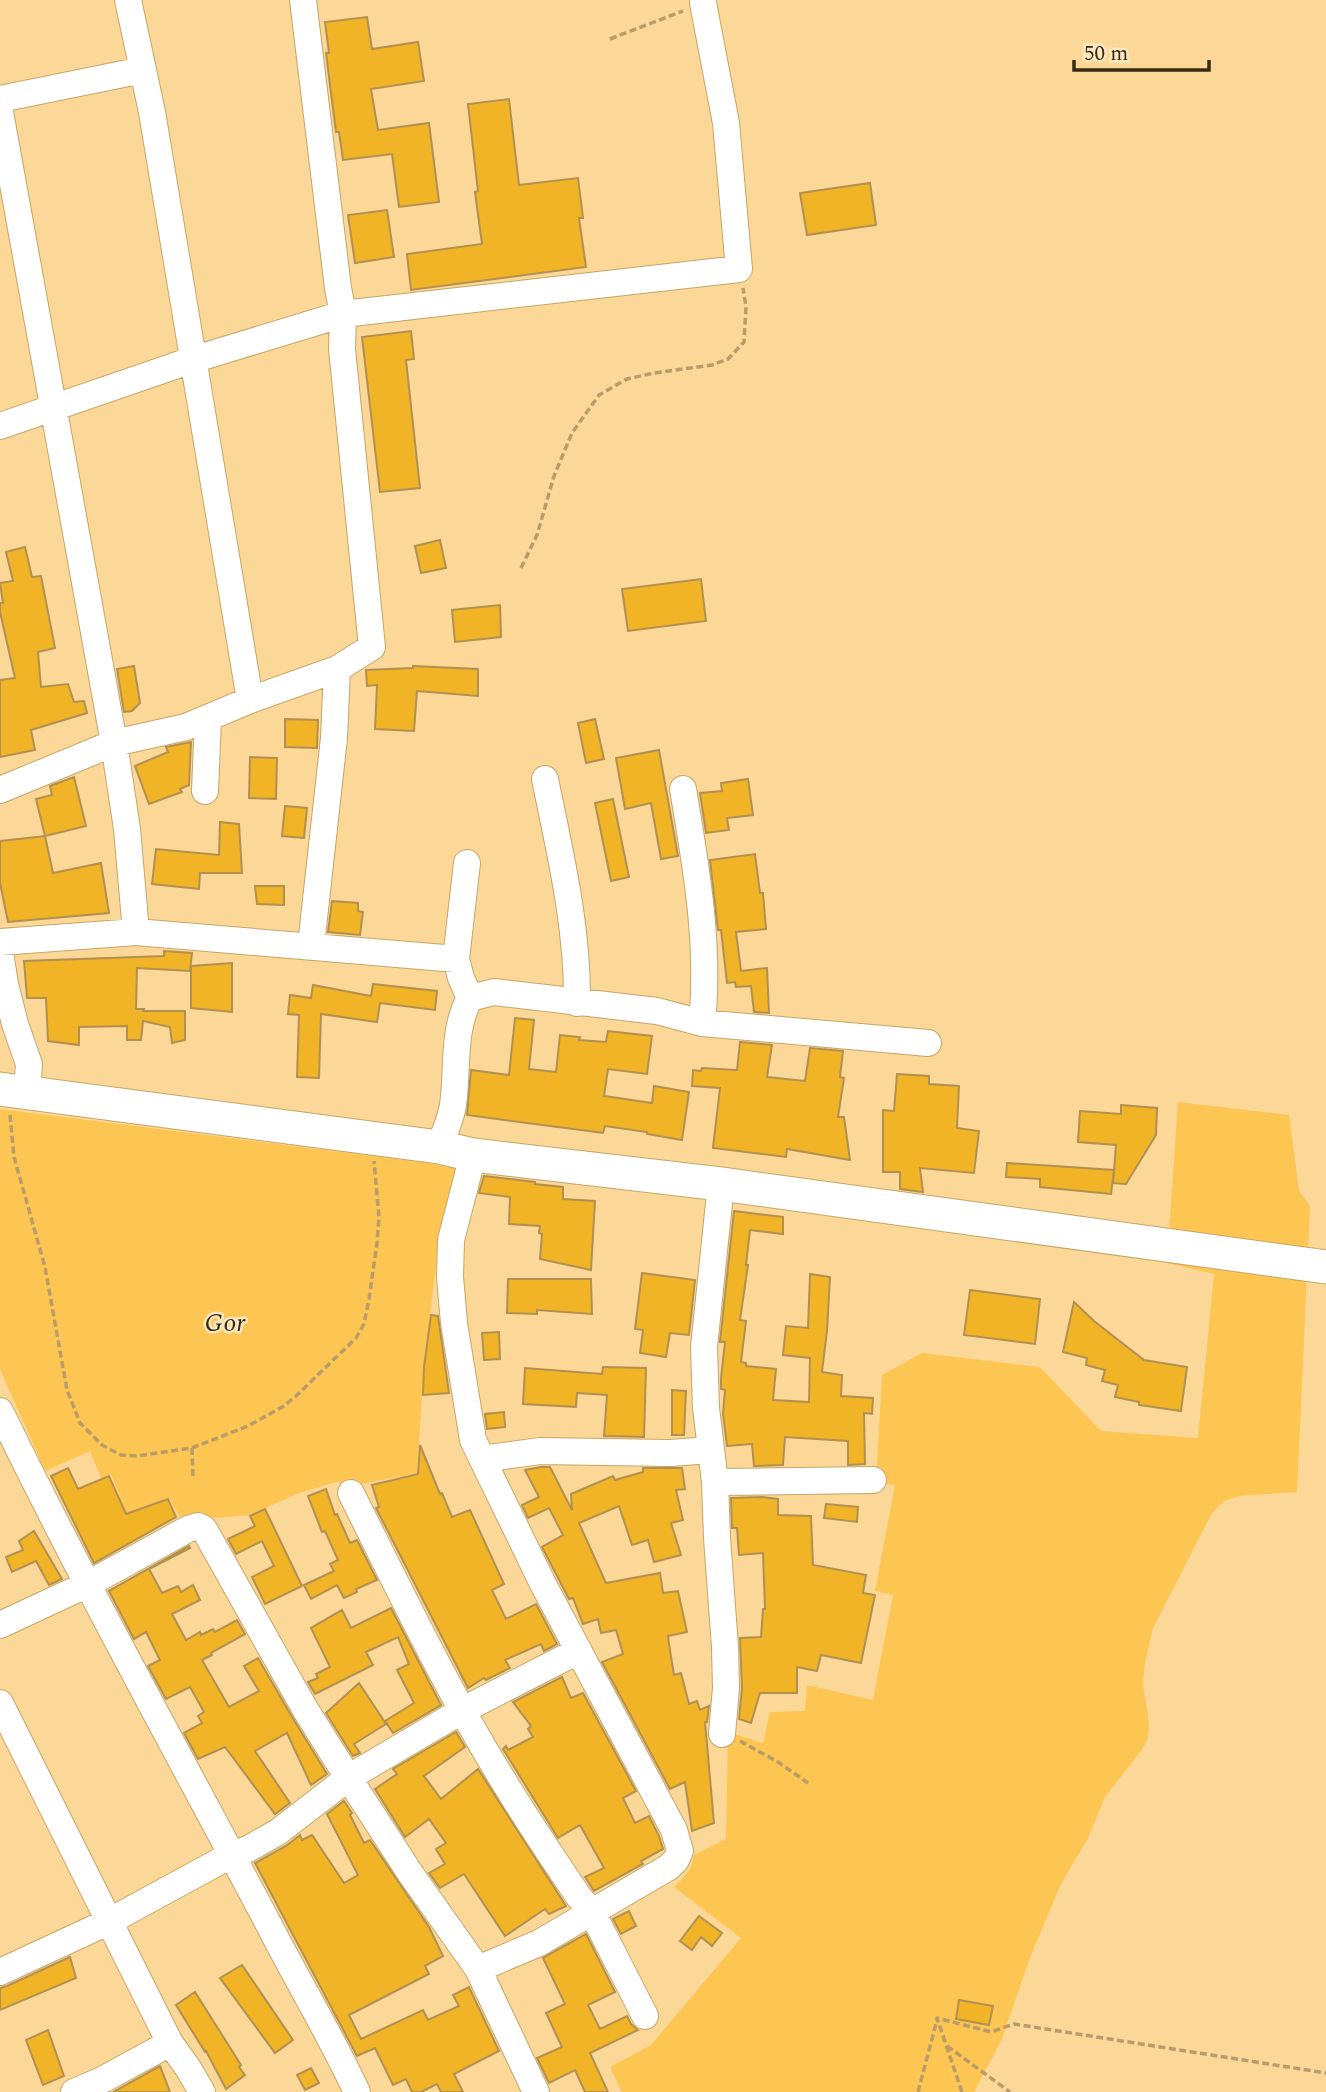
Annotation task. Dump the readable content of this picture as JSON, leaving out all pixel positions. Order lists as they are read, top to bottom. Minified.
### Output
{"parks":["Gor"],"scale_bar":"50 m"}
